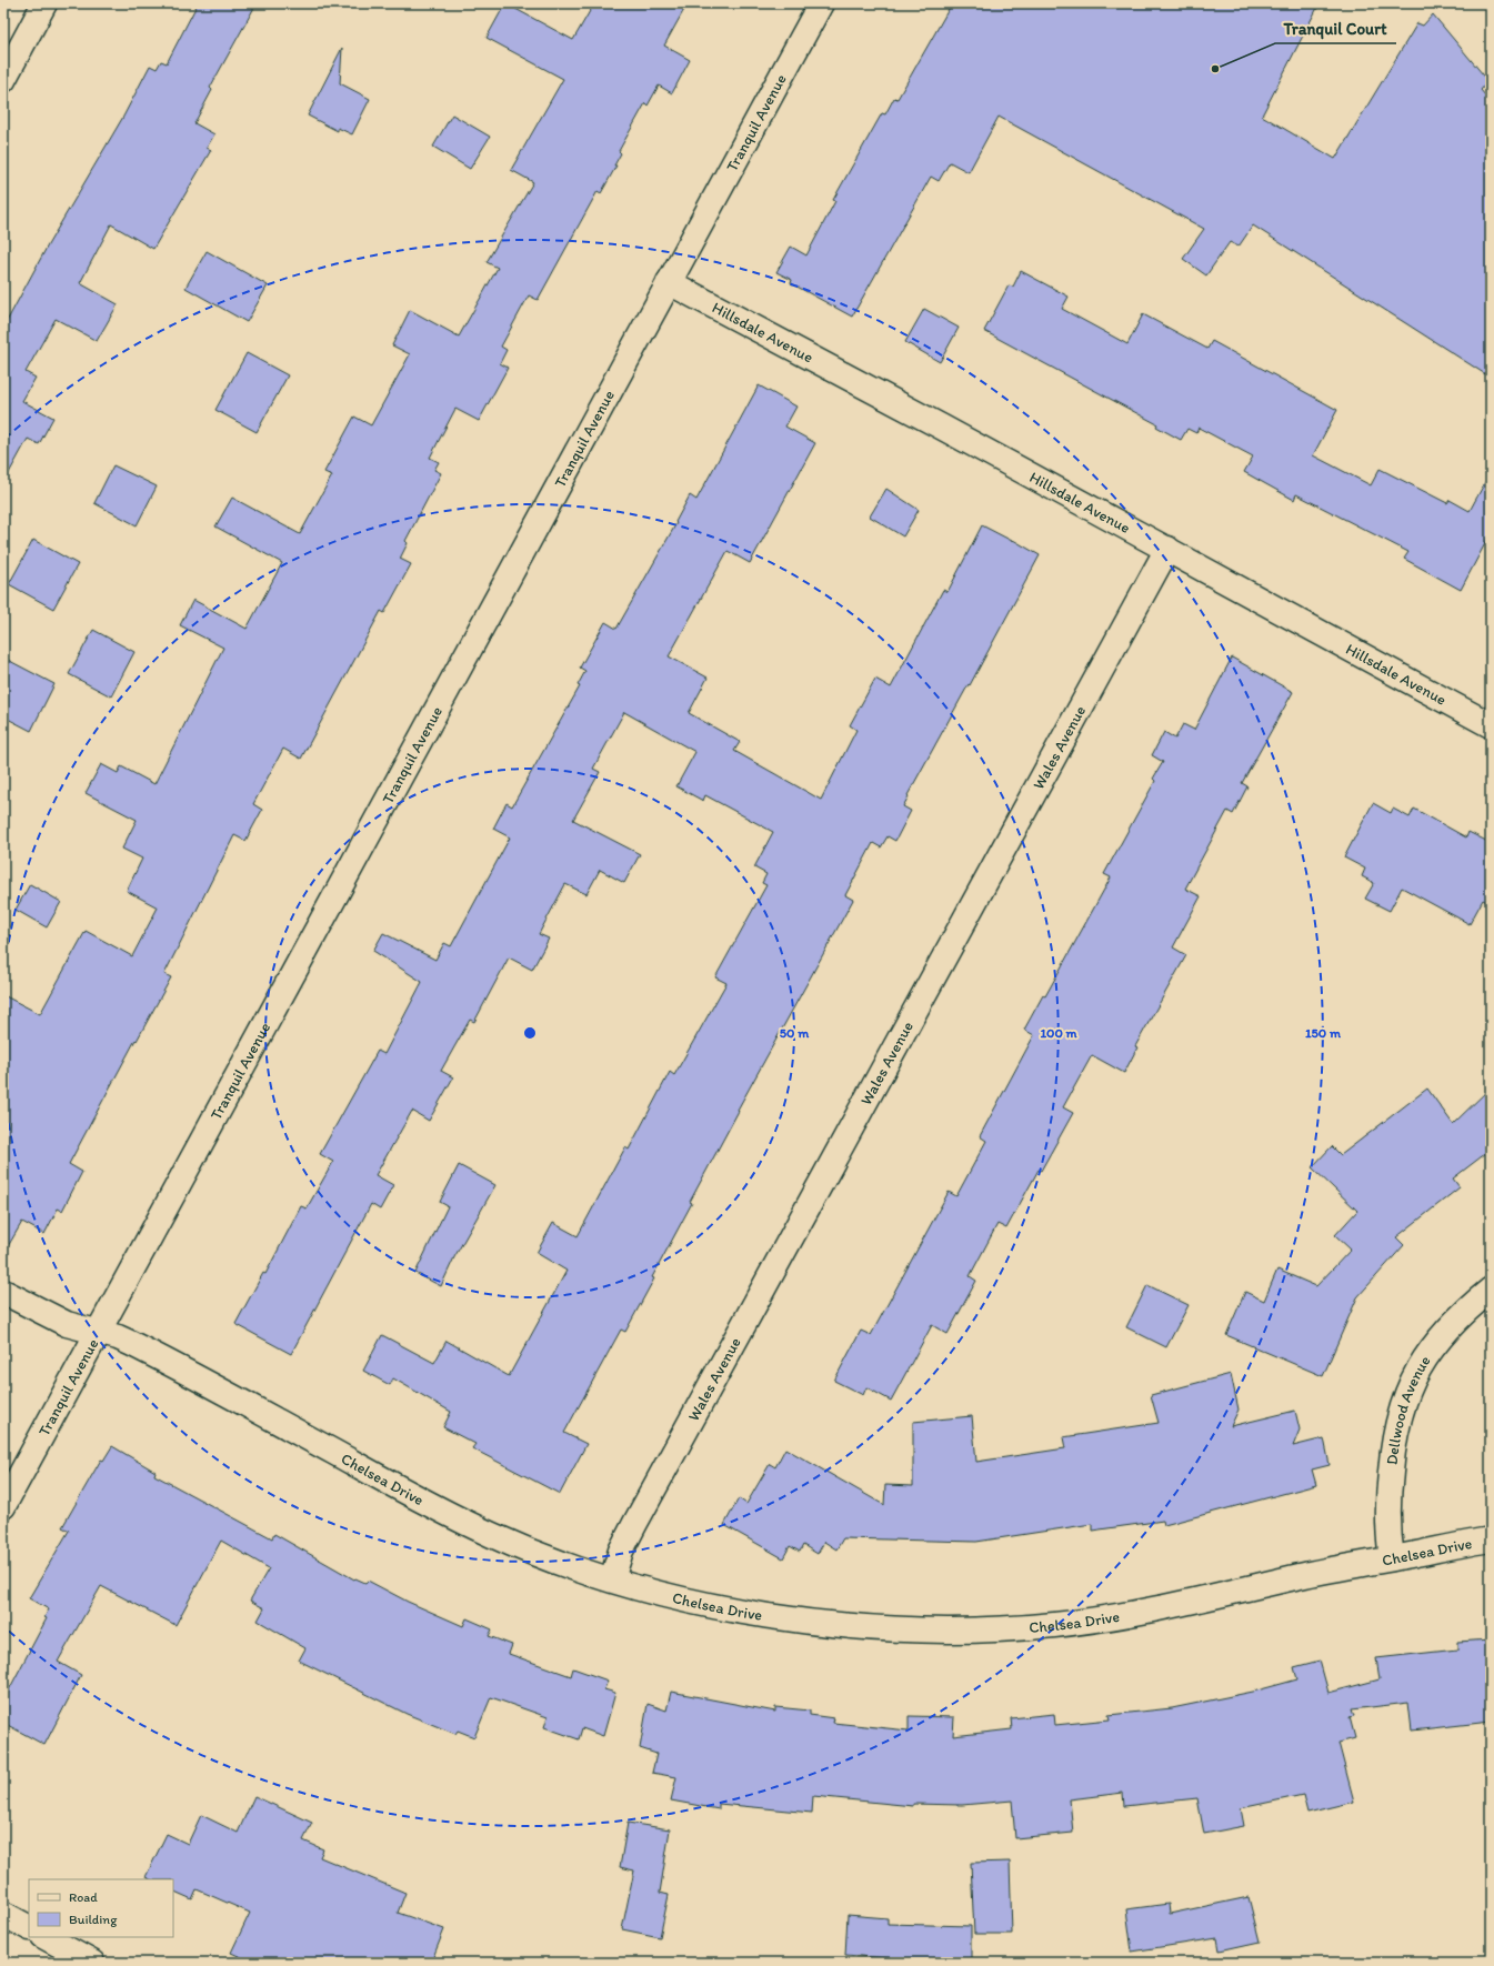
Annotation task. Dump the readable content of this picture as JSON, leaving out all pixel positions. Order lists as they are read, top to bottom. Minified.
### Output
{"streets":{"street":["Tranquil Avenue","Hillsdale Avenue","Wales Avenue","Dellwood Avenue","Chelsea Drive"]},"crossings":[["Tranquil Avenue","Hillsdale Avenue"],["Tranquil Avenue","Chelsea Drive"],["Hillsdale Avenue","Wales Avenue"],["Wales Avenue","Chelsea Drive"],["Dellwood Avenue","Chelsea Drive"]],"places":["Tranquil Court"],"legend":["Road","Building"],"rings":["50 m","100 m","150 m"]}
